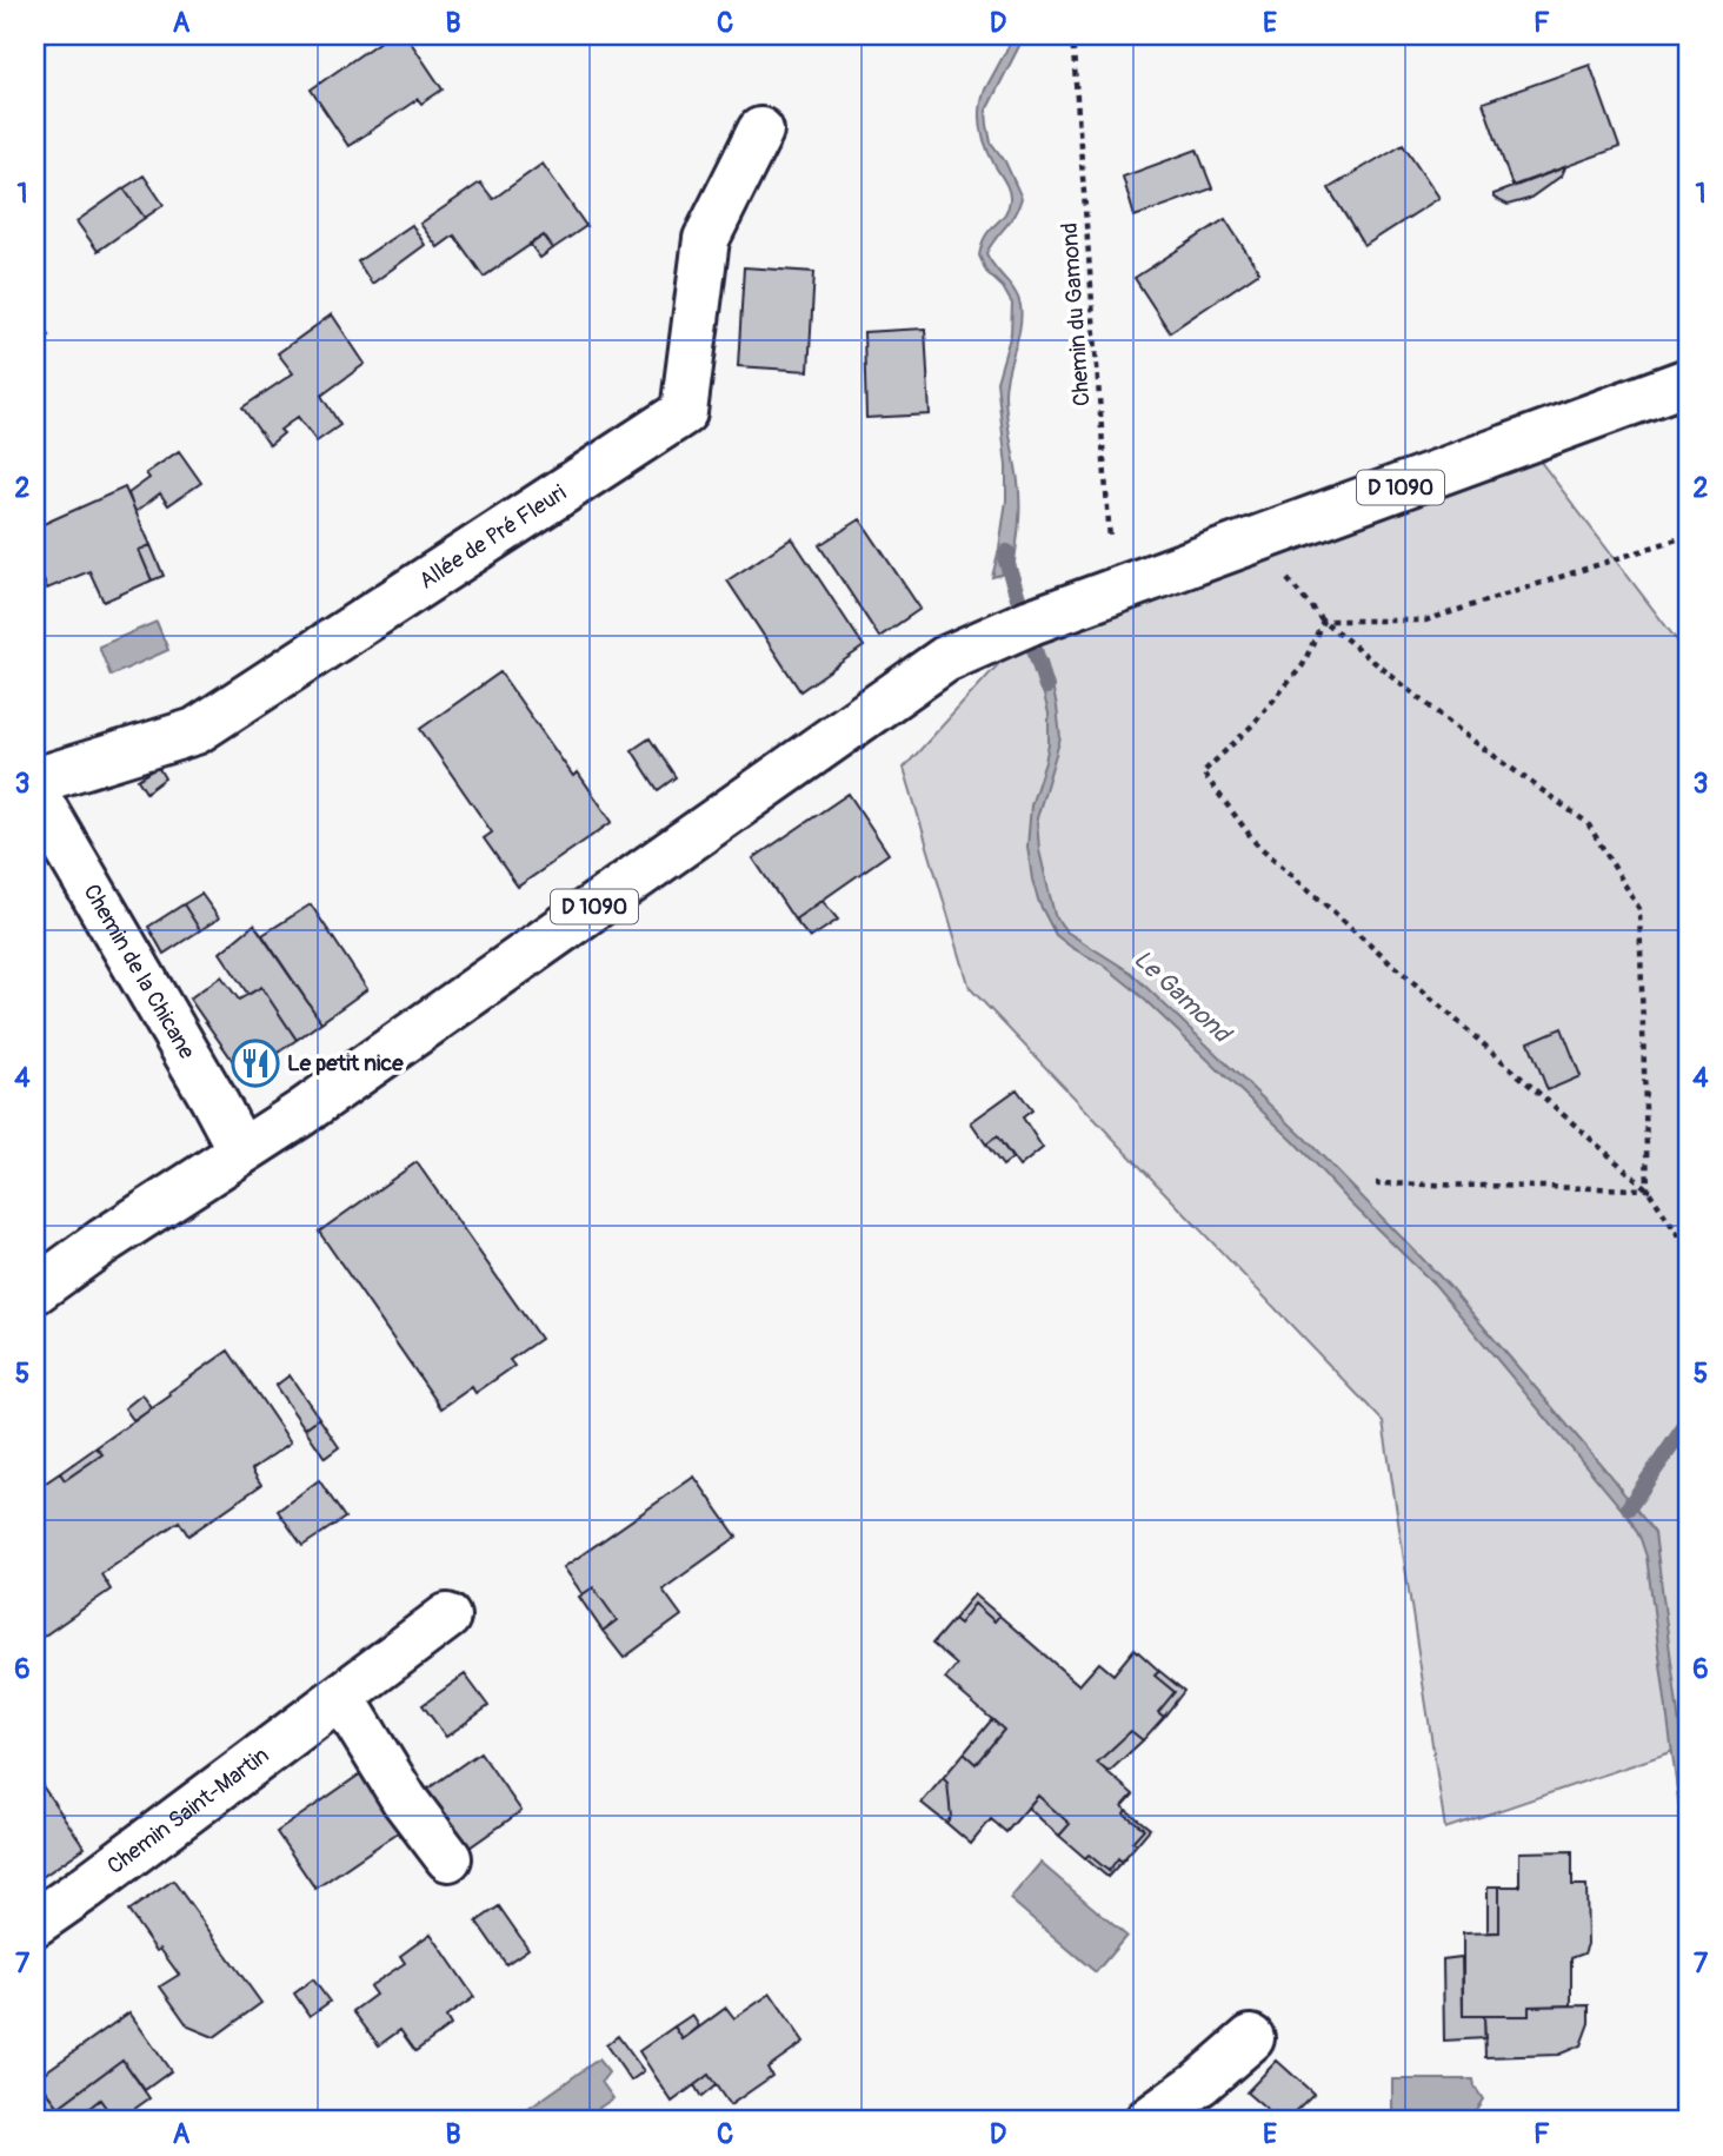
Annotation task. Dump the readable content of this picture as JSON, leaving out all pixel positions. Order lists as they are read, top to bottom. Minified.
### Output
{"streets":{"street":["D 1090","Allée de Pré Fleuri","Chemin de la Chicane","Chemin Saint-Martin"],"path":["Chemin du Gamond"]},"crossings":[["Chemin du Gamond","D 1090"],["D 1090","Chemin de la Chicane"]],"water":["Le Gamond"],"places":{"restaurant":["Le petit nice"]},"grid":{"columns":["A","B","C","D","E","F"],"rows":["1","2","3","4","5","6","7"]}}
